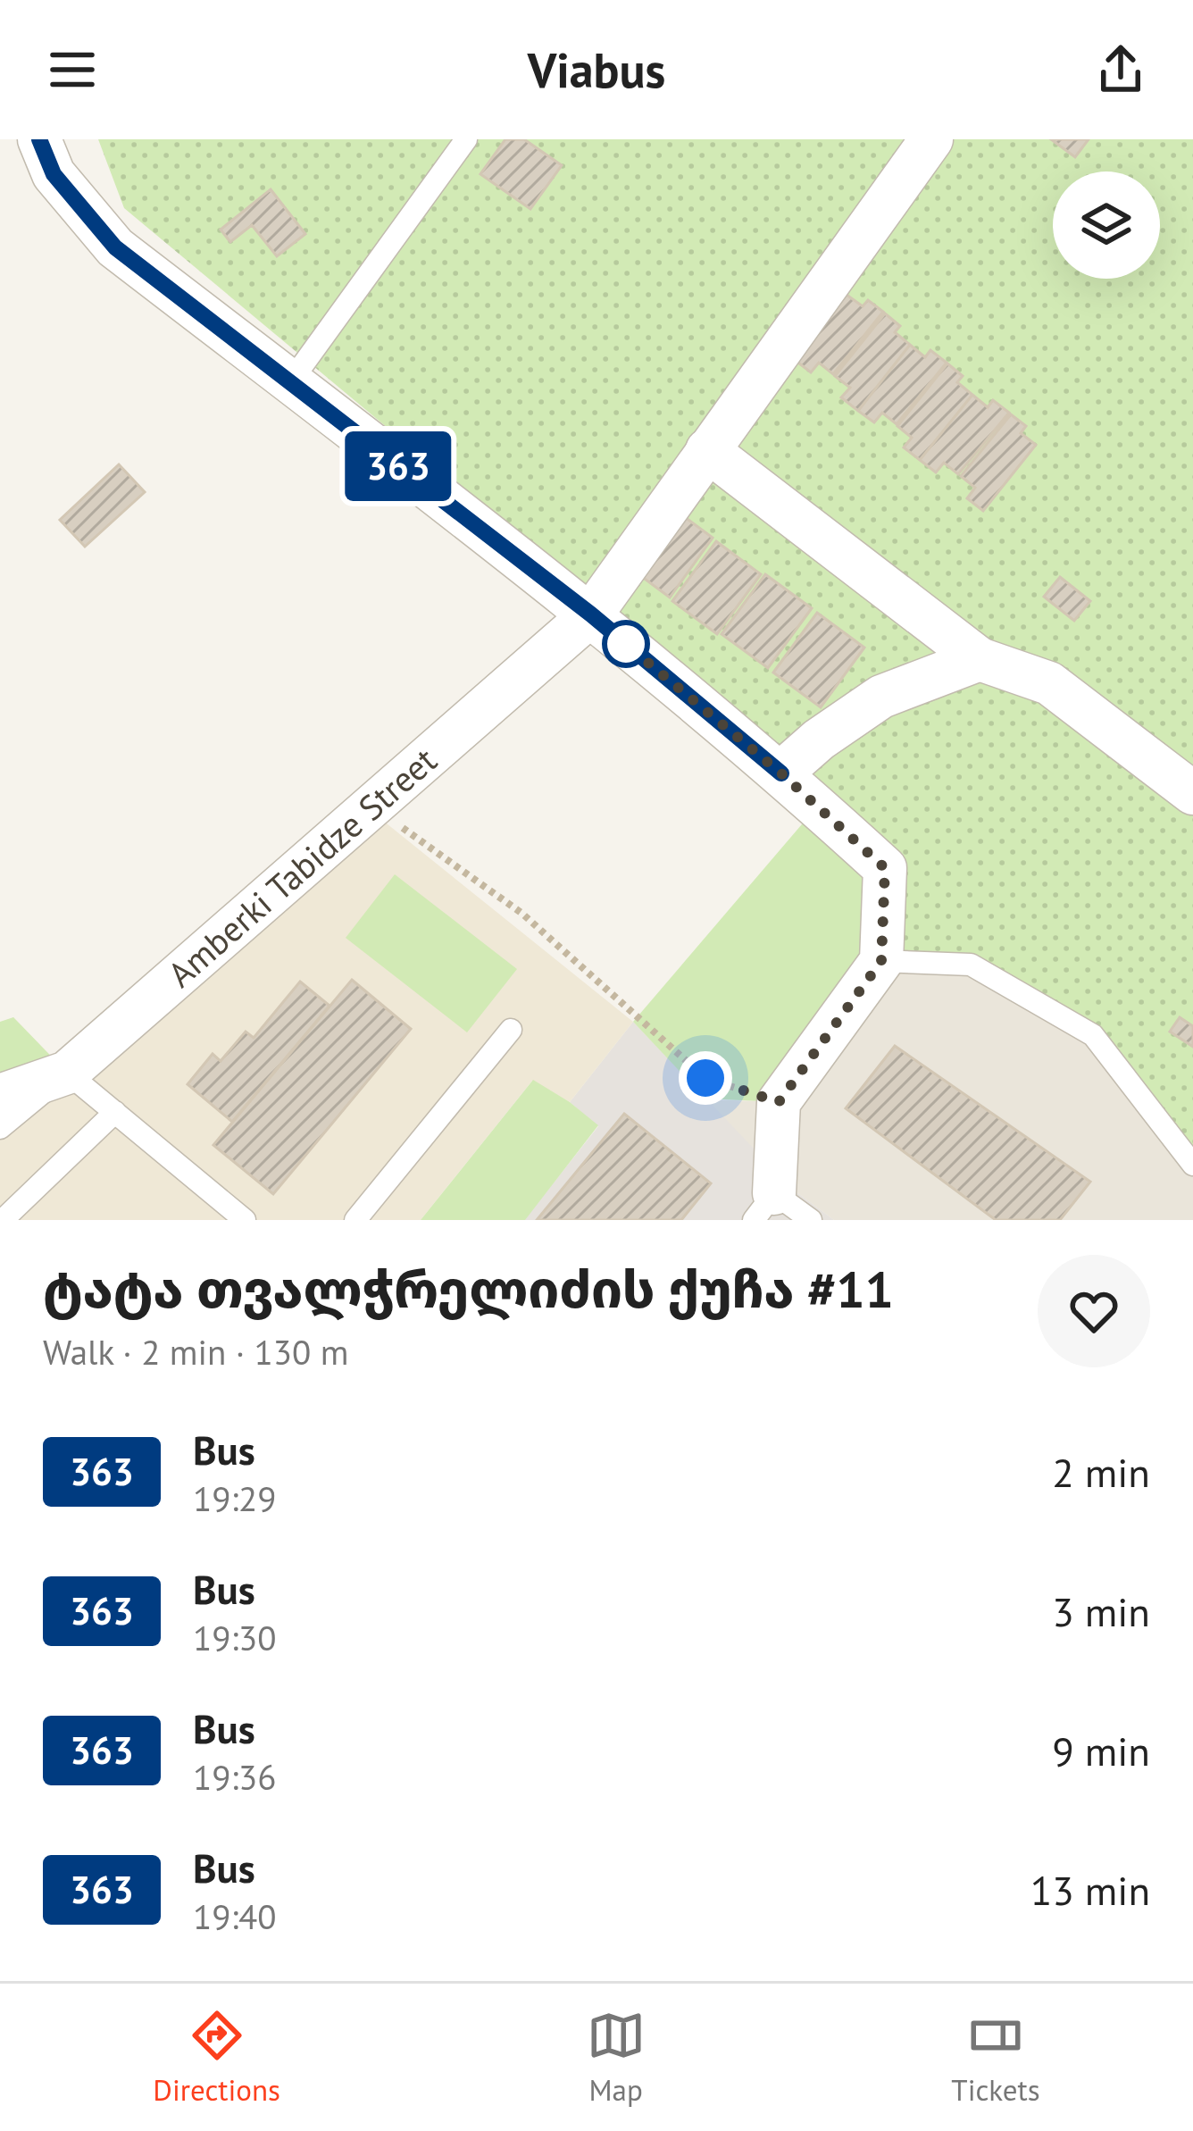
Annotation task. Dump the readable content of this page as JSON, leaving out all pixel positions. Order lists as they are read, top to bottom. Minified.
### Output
{"streets":{"street":["Amberki Tabidze Street"]},"lines":["bus line 363"],"page":{"header":"Viabus","on_map":"363","heading":["ტატა თვალჭრელიძის ქუჩა #11","Walk · 2 min · 130 m"],"list":[{"mark":"363","name":"Bus","note":"19:29","value":"2 min"},{"mark":"363","name":"Bus","note":"19:30","value":"3 min"},{"mark":"363","name":"Bus","note":"19:36","value":"9 min"},{"mark":"363","name":"Bus","note":"19:40","value":"13 min"}],"tabs":["Directions","Map","Tickets"]}}
